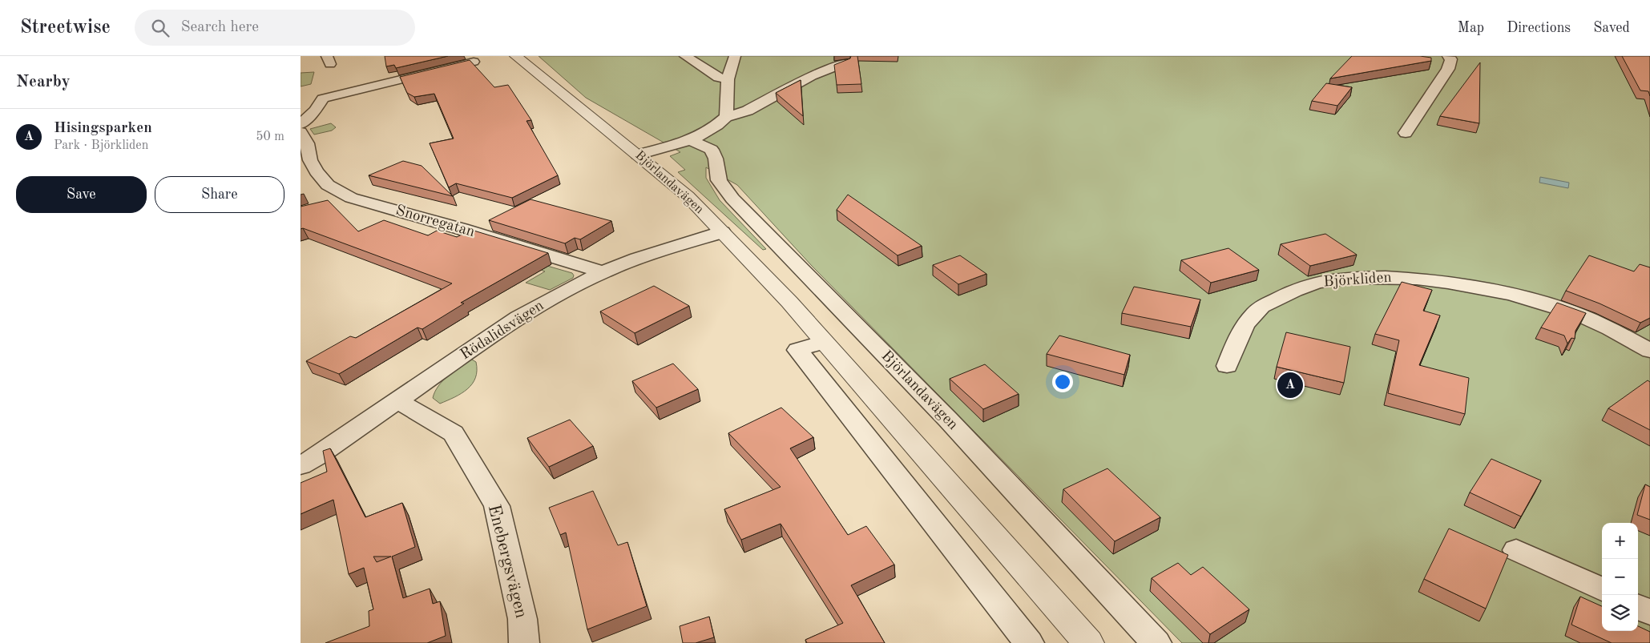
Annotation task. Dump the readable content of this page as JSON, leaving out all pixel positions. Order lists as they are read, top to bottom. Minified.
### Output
{"streets":{"street":["Björlandavägen","Snorregatan","Björkliden","Rödalidsvägen","Enebergsvägen"]},"crossings":[["Björlandavägen","Rödalidsvägen"],["Snorregatan","Rödalidsvägen"],["Rödalidsvägen","Enebergsvägen"]],"page":{"header":"Streetwise","search":"Search here","nav":["Map","Directions","Saved"],"heading":"Nearby","list":[{"mark":"A","name":"Hisingsparken","note":"Park · Björkliden","value":"50 m"}],"buttons":["Save","Share"],"pins":"A","map_buttons":["+","−"]}}
